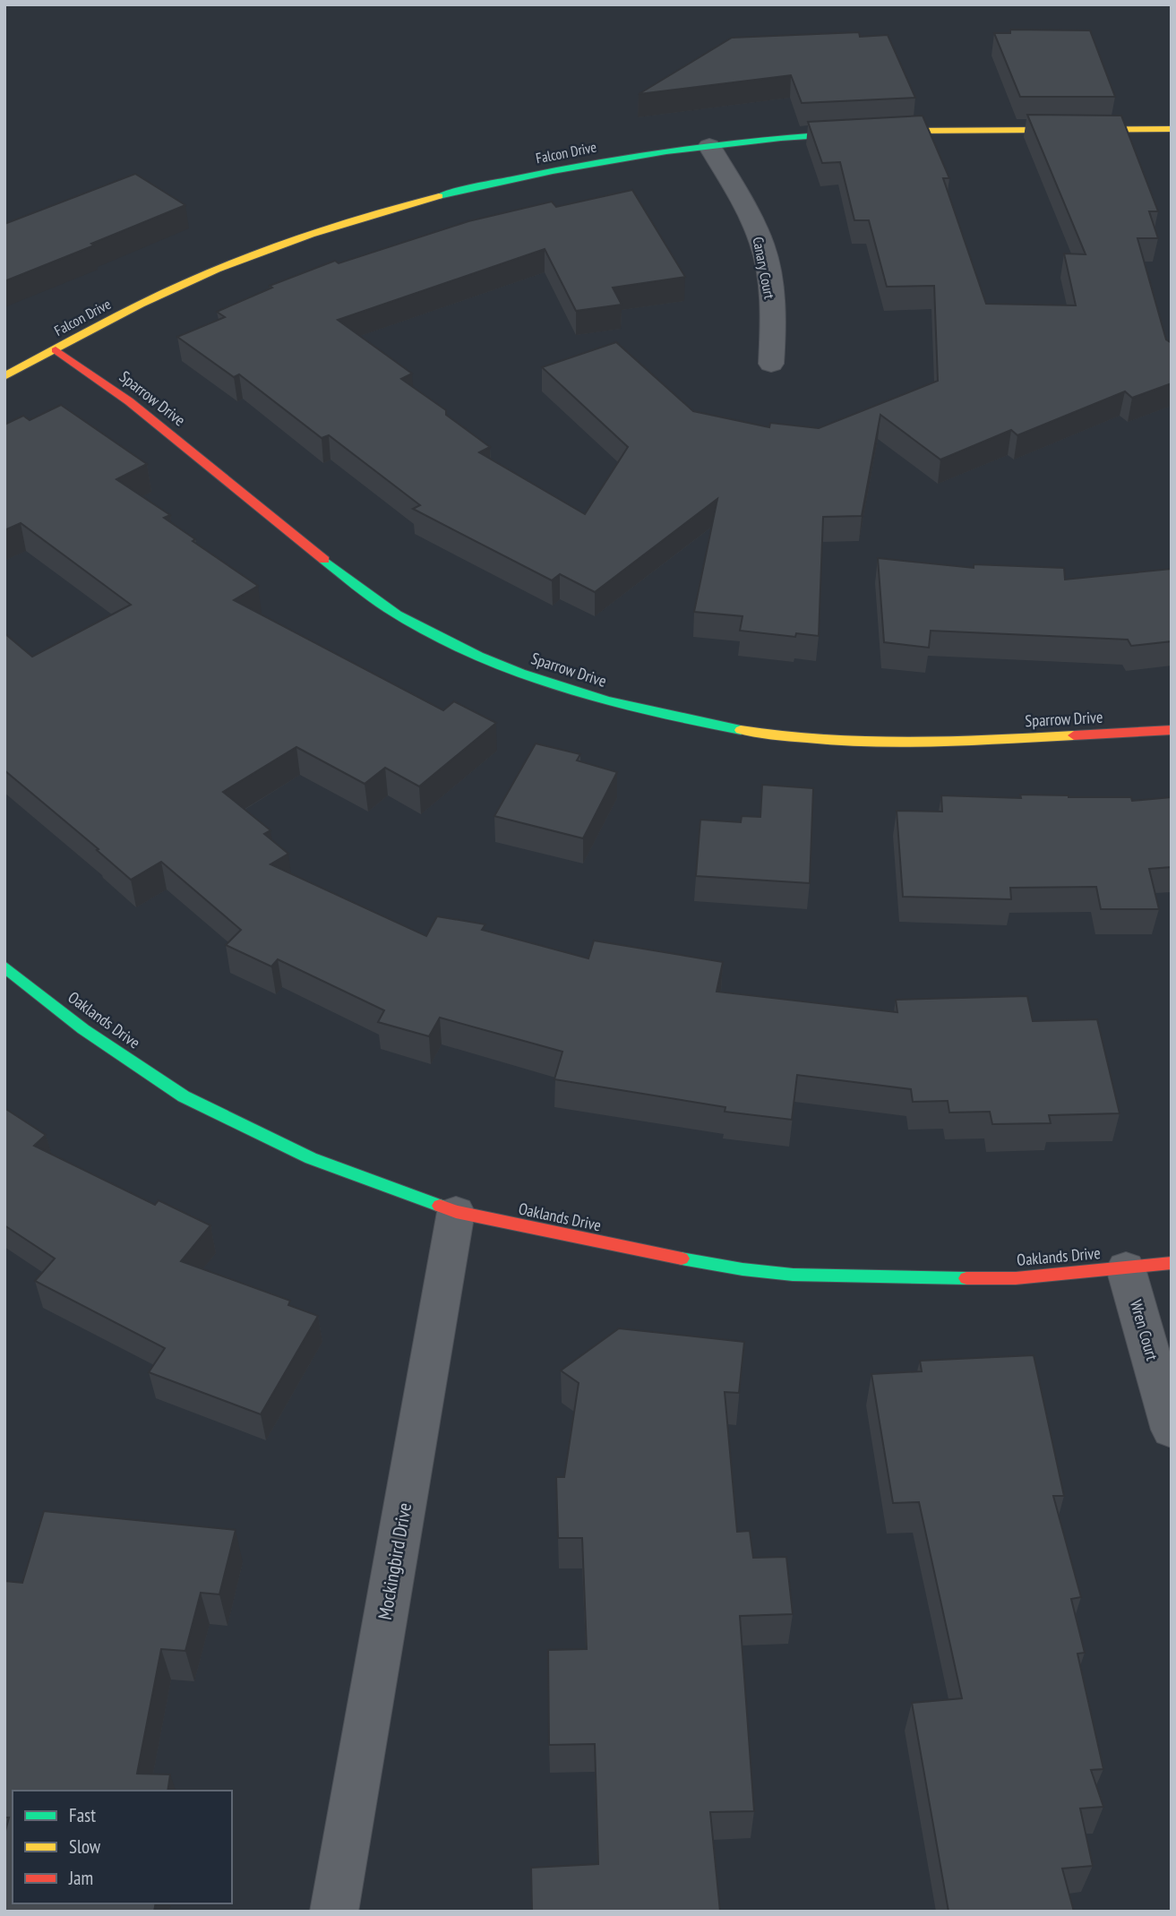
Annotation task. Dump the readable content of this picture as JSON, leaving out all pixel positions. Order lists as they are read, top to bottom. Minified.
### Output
{"streets":{"street":["Falcon Drive","Canary Court","Sparrow Drive","Oaklands Drive","Wren Court","Mockingbird Drive"]},"crossings":[["Falcon Drive","Canary Court"],["Falcon Drive","Sparrow Drive"],["Oaklands Drive","Wren Court"],["Oaklands Drive","Mockingbird Drive"]],"legend":["Fast","Slow","Jam"]}
